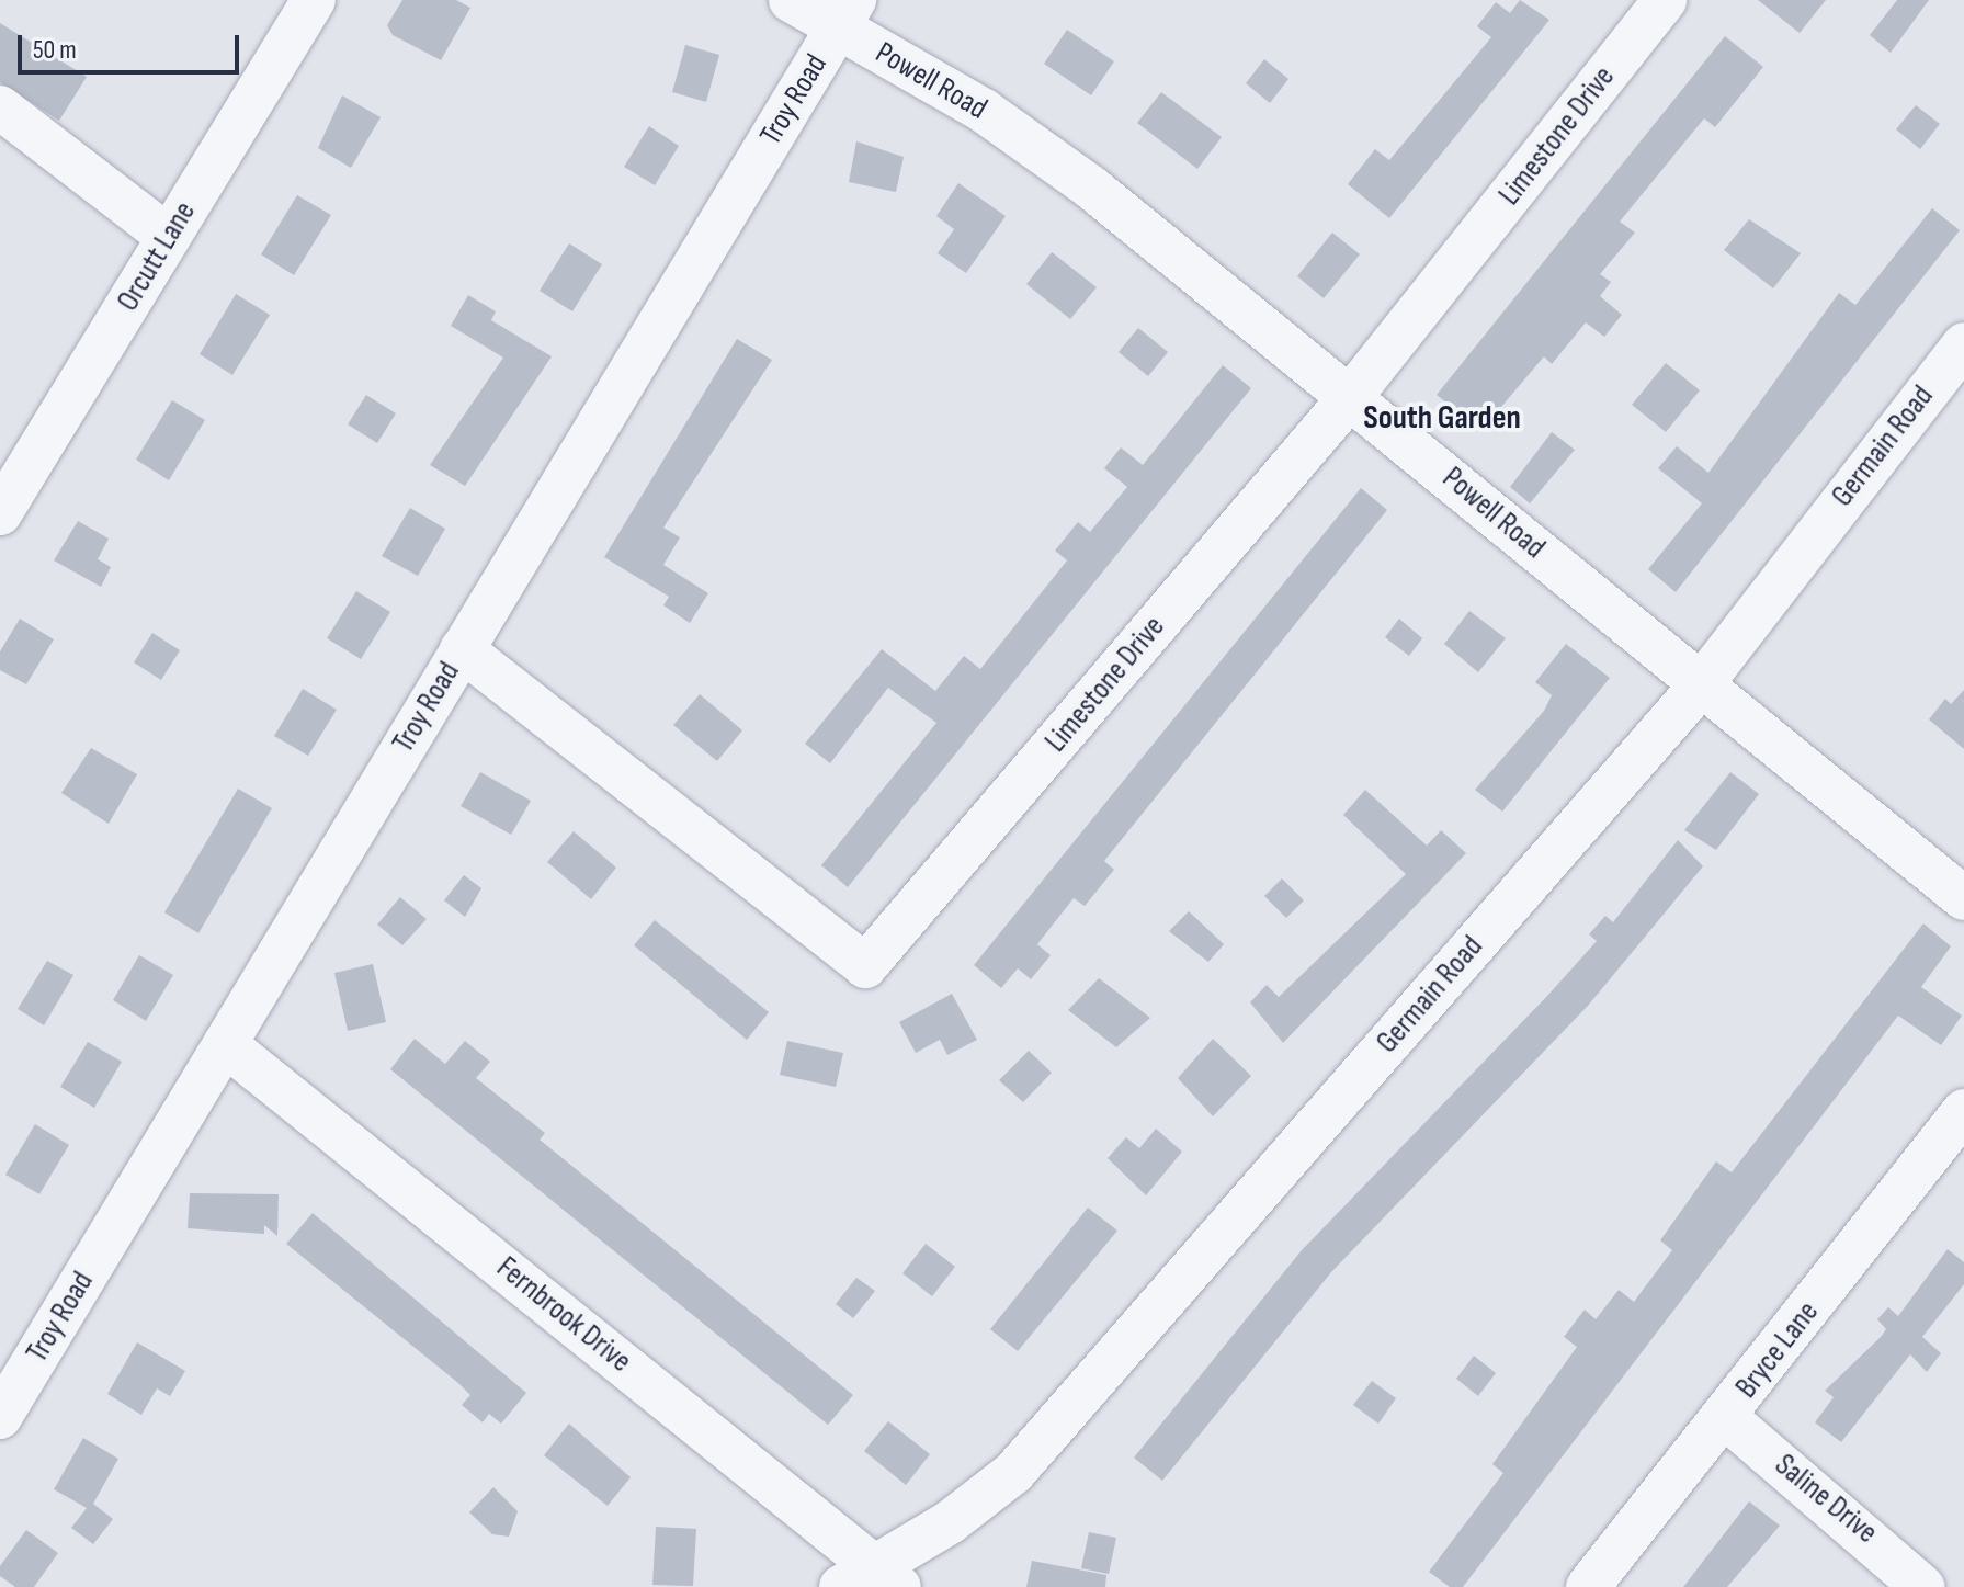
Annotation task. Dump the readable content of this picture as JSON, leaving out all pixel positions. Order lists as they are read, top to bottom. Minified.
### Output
{"streets":{"street":["Powell Road","Troy Road","Limestone Drive","Orcutt Lane","Germain Road","Fernbrook Drive","Bryce Lane","Saline Drive"]},"crossings":[["Powell Road","Troy Road"],["Powell Road","Limestone Drive"],["Powell Road","Germain Road"],["Troy Road","Limestone Drive"],["Troy Road","Fernbrook Drive"],["Germain Road","Fernbrook Drive"],["Bryce Lane","Saline Drive"]],"districts":["South Garden"],"scale_bar":"50 m"}
